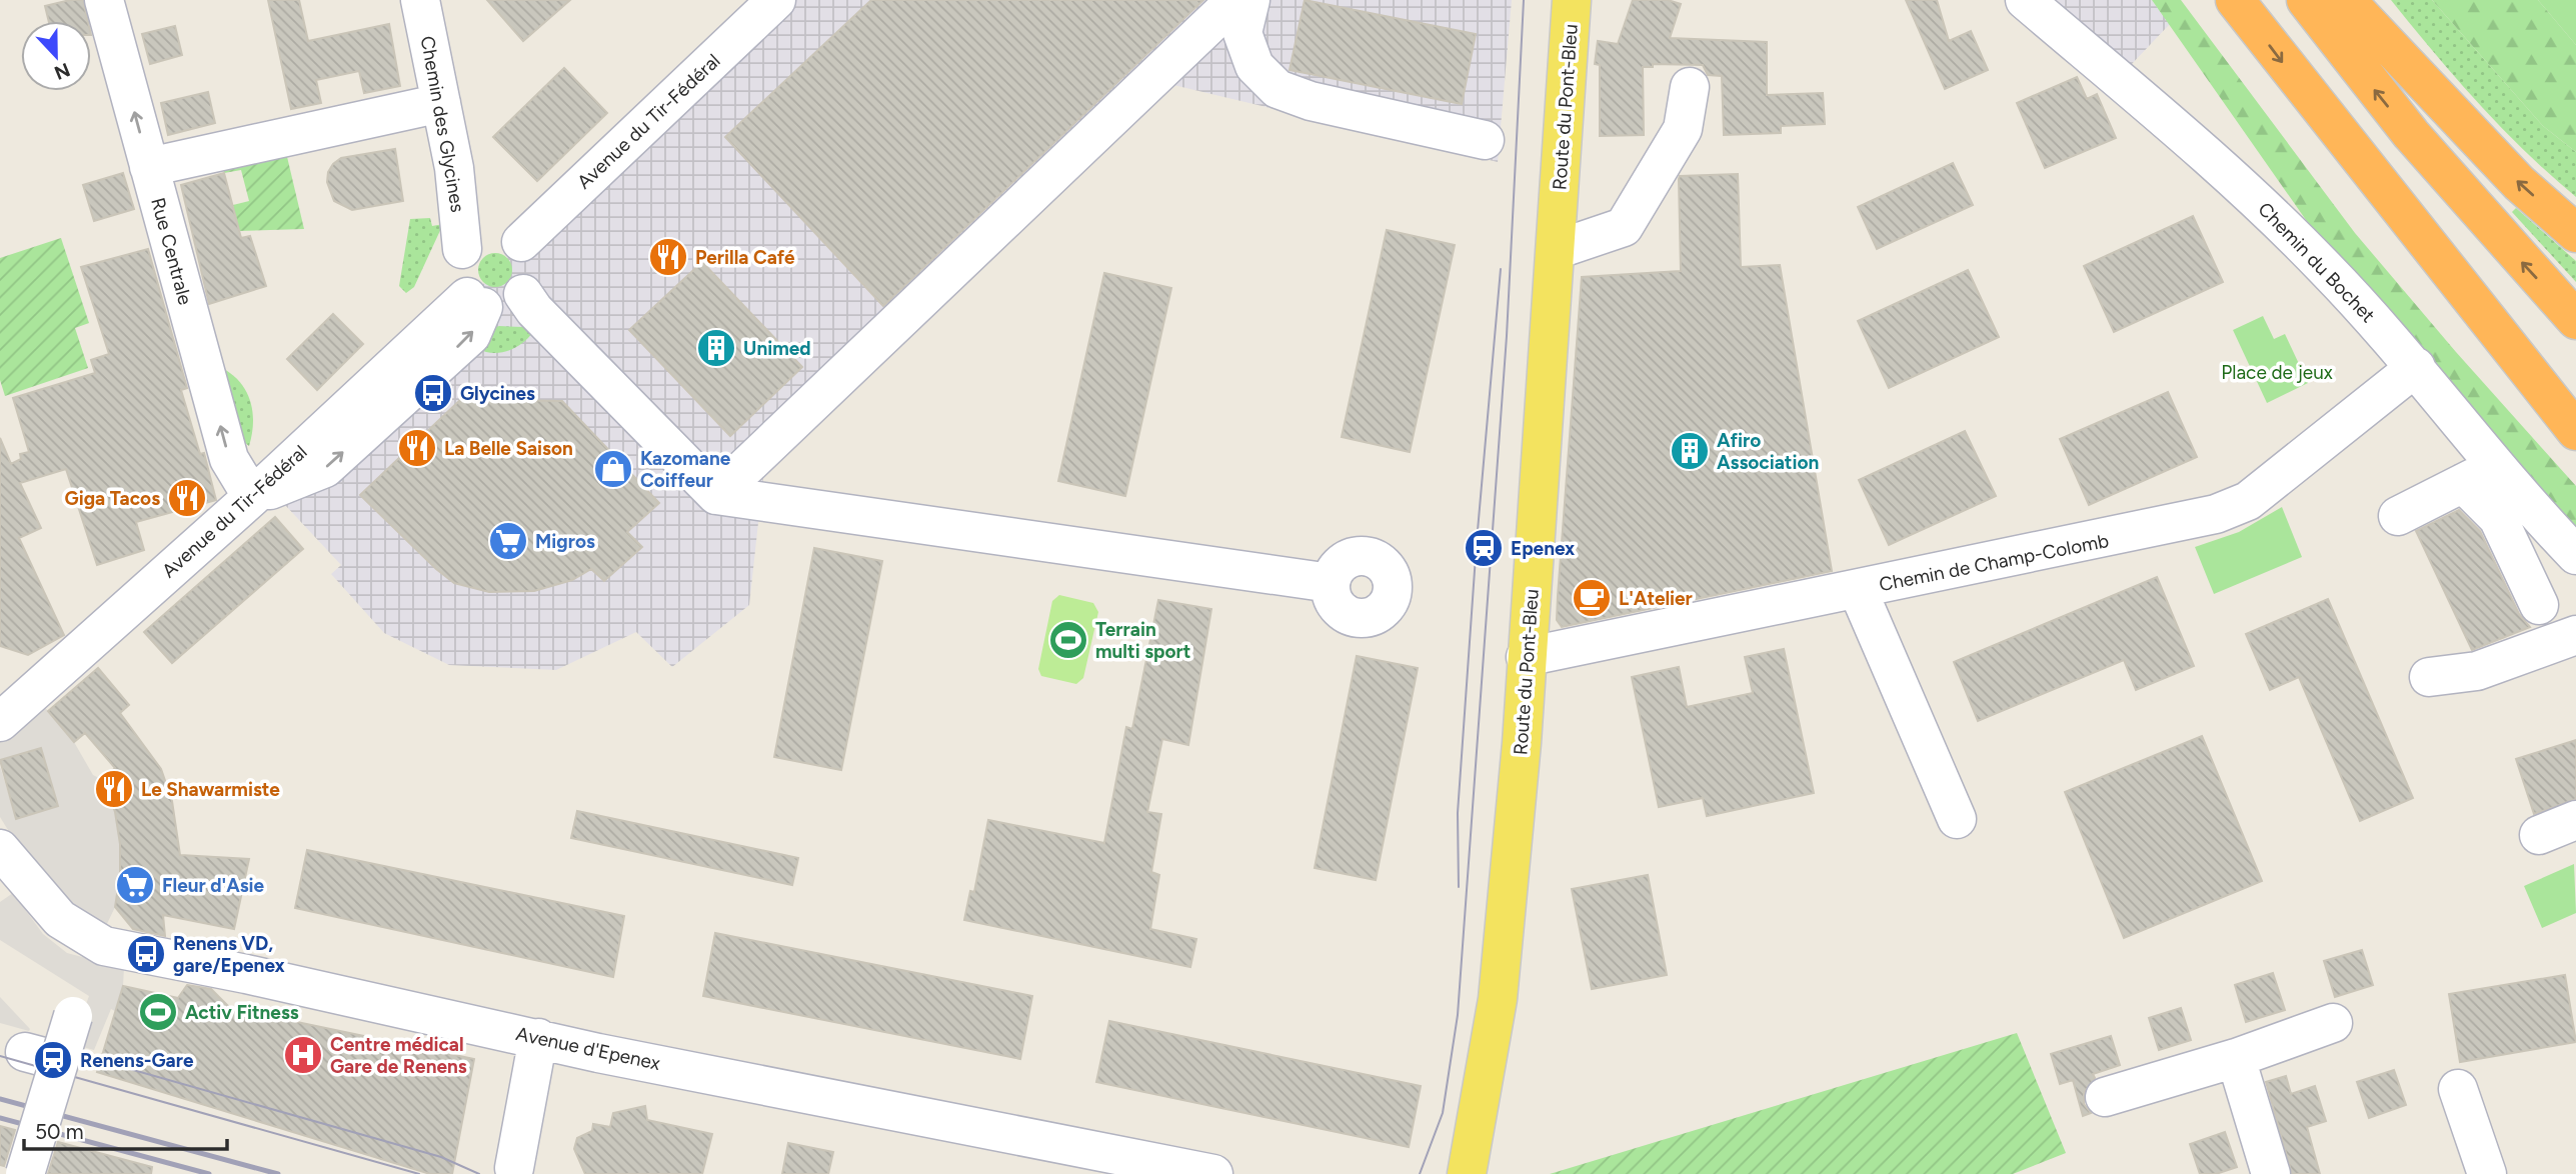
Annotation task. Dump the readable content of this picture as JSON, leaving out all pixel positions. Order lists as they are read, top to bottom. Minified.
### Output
{"streets":{"main road":["Route du Pont-Bleu"],"street":["Avenue du Tir-Fédéral","Chemin des Glycines","Rue Centrale","Chemin du Bochet","Chemin de Champ-Colomb","Avenue d'Epenex"]},"crossings":[["Route du Pont-Bleu","Chemin de Champ-Colomb"],["Avenue du Tir-Fédéral","Chemin des Glycines"],["Avenue du Tir-Fédéral","Rue Centrale"],["Chemin du Bochet","Chemin de Champ-Colomb"]],"one_way":["Rue Centrale"],"parks":["Place de jeux"],"places":{"restaurant":["Perilla Café","La Belle Saison","Giga Tacos","Le Shawarmiste"],"building":["Unimed","Afiro Association"],"bus stop":["Glycines","Renens VD, gare/Epenex"],"shop":["Kazomane Coiffeur"],"supermarket":["Migros","Fleur d'Asie"],"station":["Epenex","Renens-Gare"],"cafe":["L'Atelier"],"sports":["Terrain multi sport","Activ Fitness"],"hospital":["Centre médical Gare de Renens"]},"scale_bar":"50 m","north":"bottom"}
